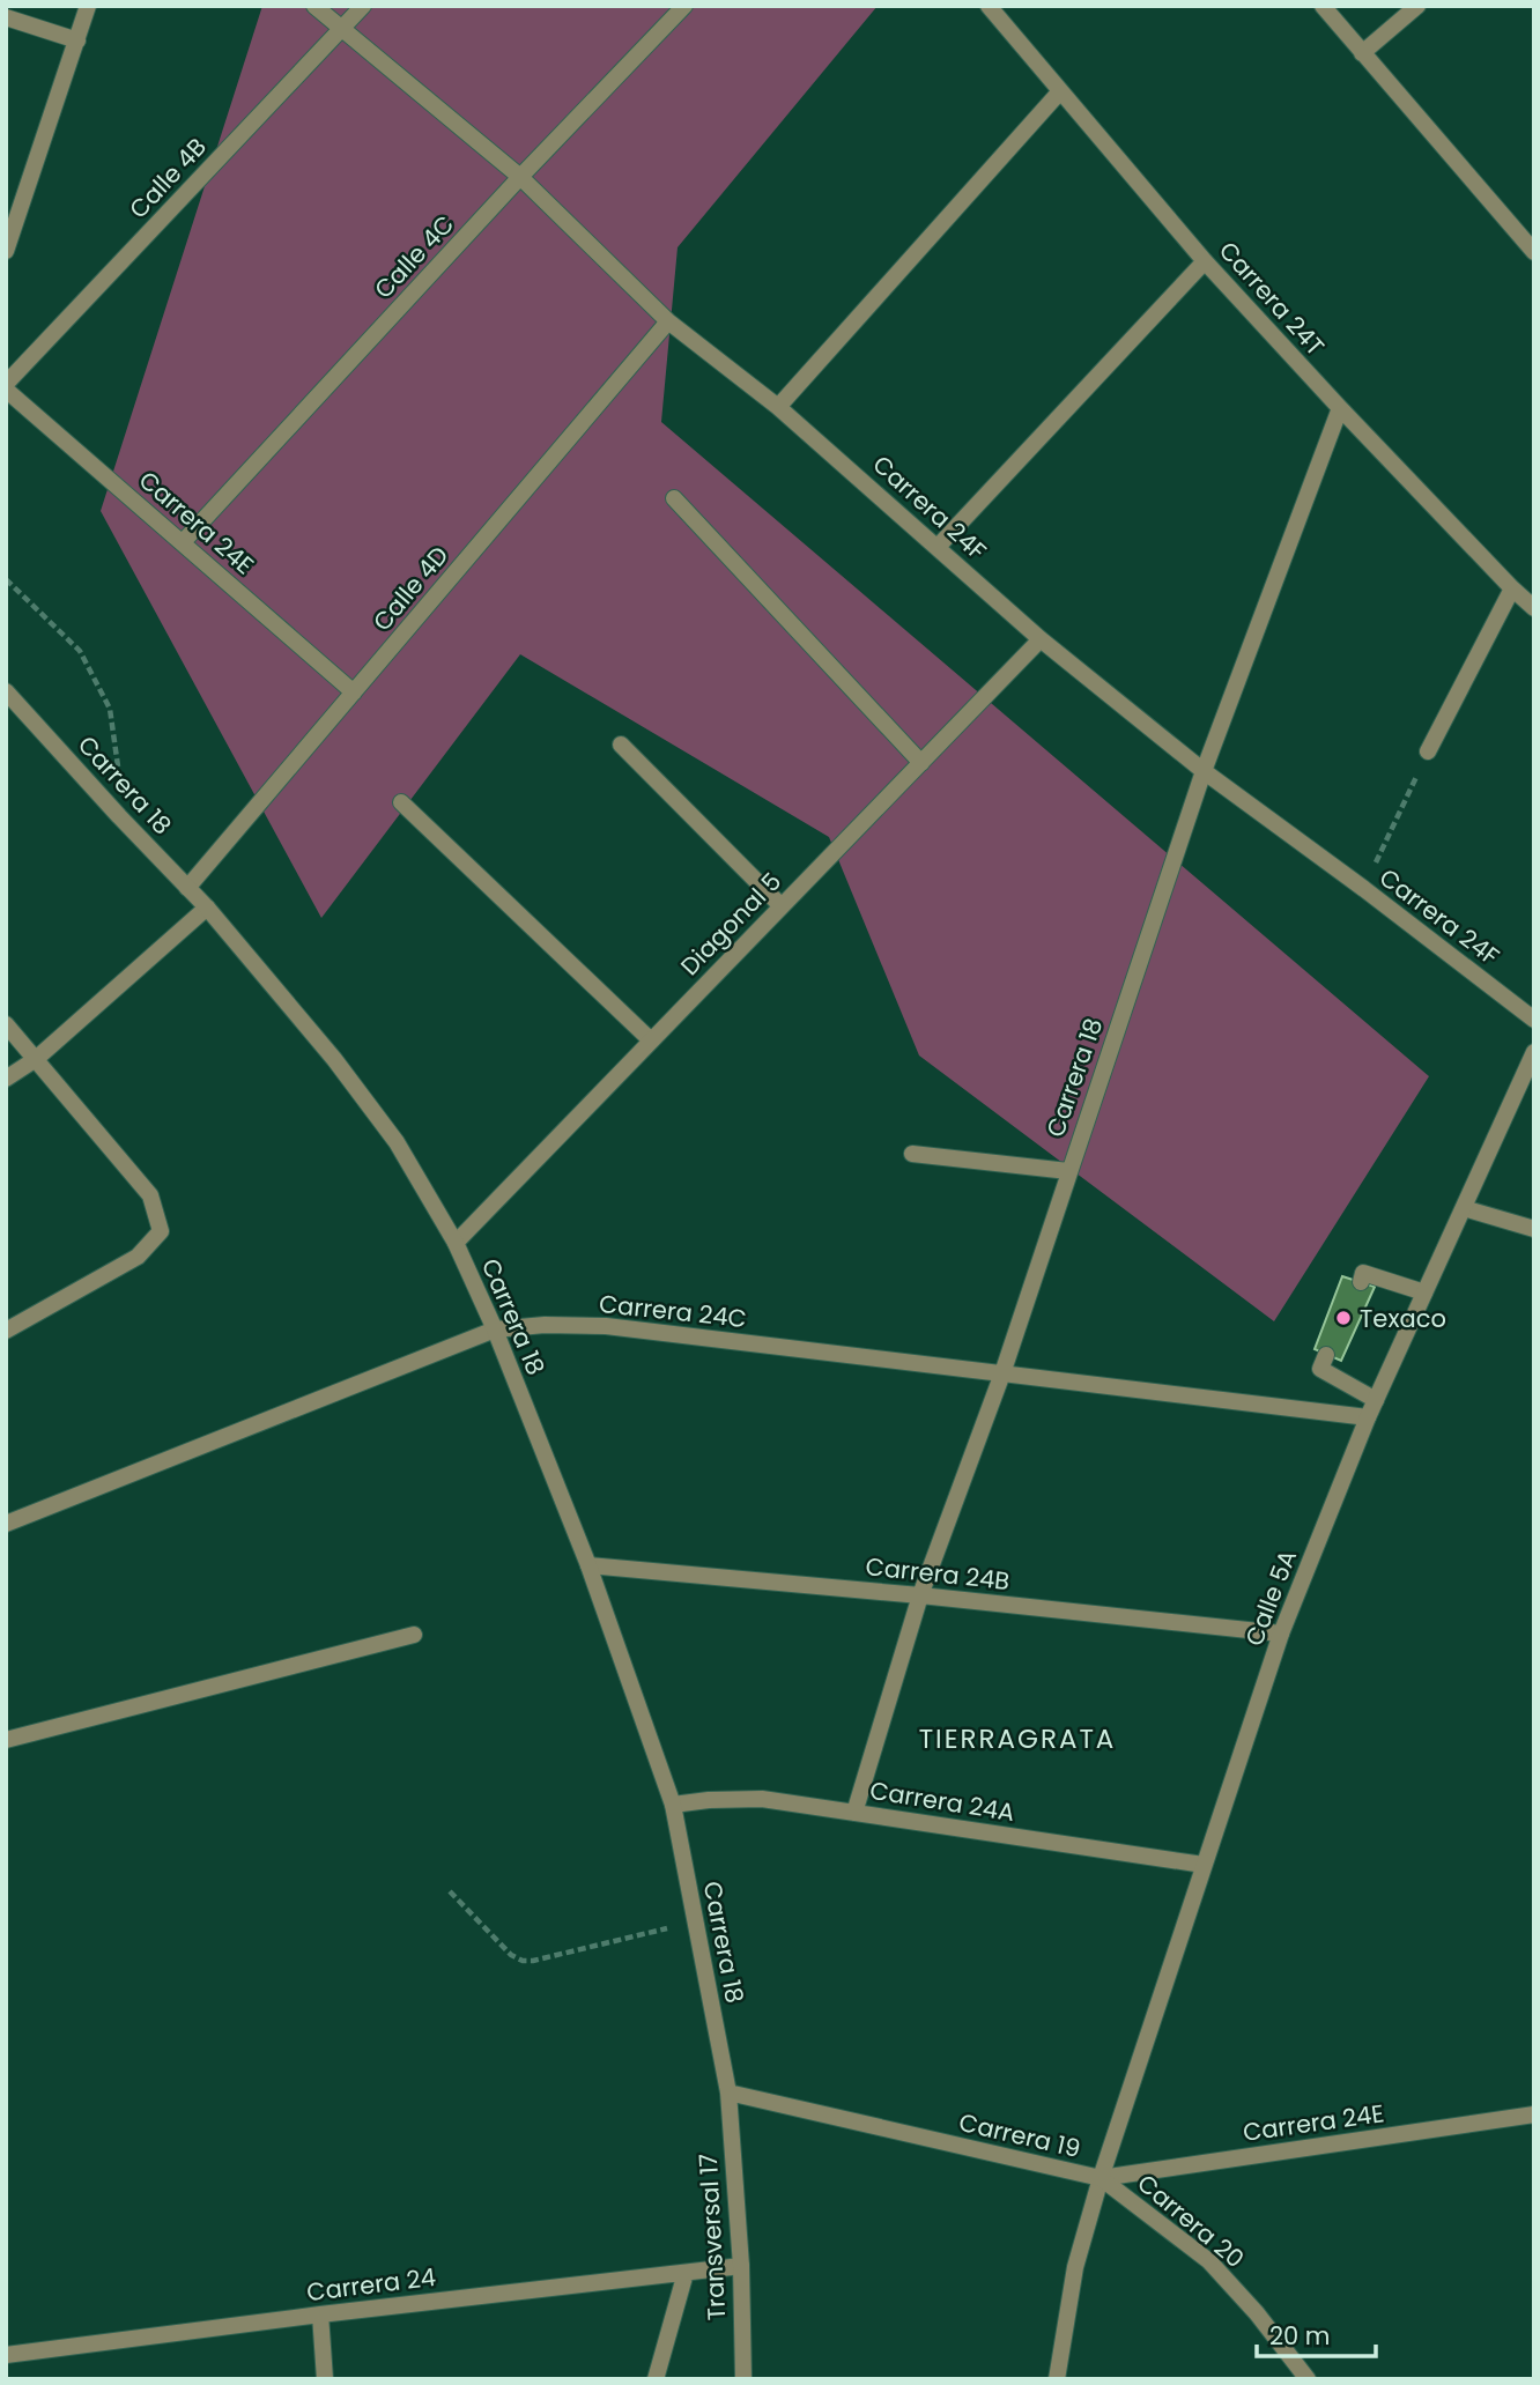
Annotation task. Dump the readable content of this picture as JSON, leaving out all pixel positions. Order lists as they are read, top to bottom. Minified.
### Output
{"streets":{"street":["Calle 4B","Calle 4C","Carrera 24T","Carrera 24F","Carrera 24E","Calle 4D","Carrera 18","Diagonal 5","Carrera 24C","Carrera 24B","Calle 5A","Carrera 24A","Carrera 19","Carrera 20","Transversal 17","Carrera 24"]},"crossings":[["Calle 4B","Carrera 24F"],["Calle 4C","Carrera 24F"],["Calle 4C","Carrera 24E"],["Carrera 24T","Carrera 18"],["Carrera 24F","Calle 4D"],["Carrera 24F","Carrera 18"],["Carrera 24F","Diagonal 5"],["Carrera 24E","Calle 4D"],["Carrera 24E","Calle 5A"],["Carrera 24E","Carrera 19"],["Carrera 24E","Carrera 20"],["Calle 4D","Carrera 18"],["Carrera 18","Diagonal 5"],["Carrera 18","Carrera 24C"],["Carrera 18","Carrera 24B"],["Carrera 18","Carrera 24A"],["Carrera 18","Carrera 19"],["Carrera 18","Transversal 17"],["Carrera 24C","Calle 5A"],["Carrera 24B","Calle 5A"],["Calle 5A","Carrera 24A"],["Calle 5A","Carrera 19"],["Calle 5A","Carrera 20"],["Carrera 19","Carrera 20"],["Carrera 19","Transversal 17"],["Transversal 17","Carrera 24"]],"districts":["TIERRAGRATA"],"places":["Texaco"],"scale_bar":"20 m"}
